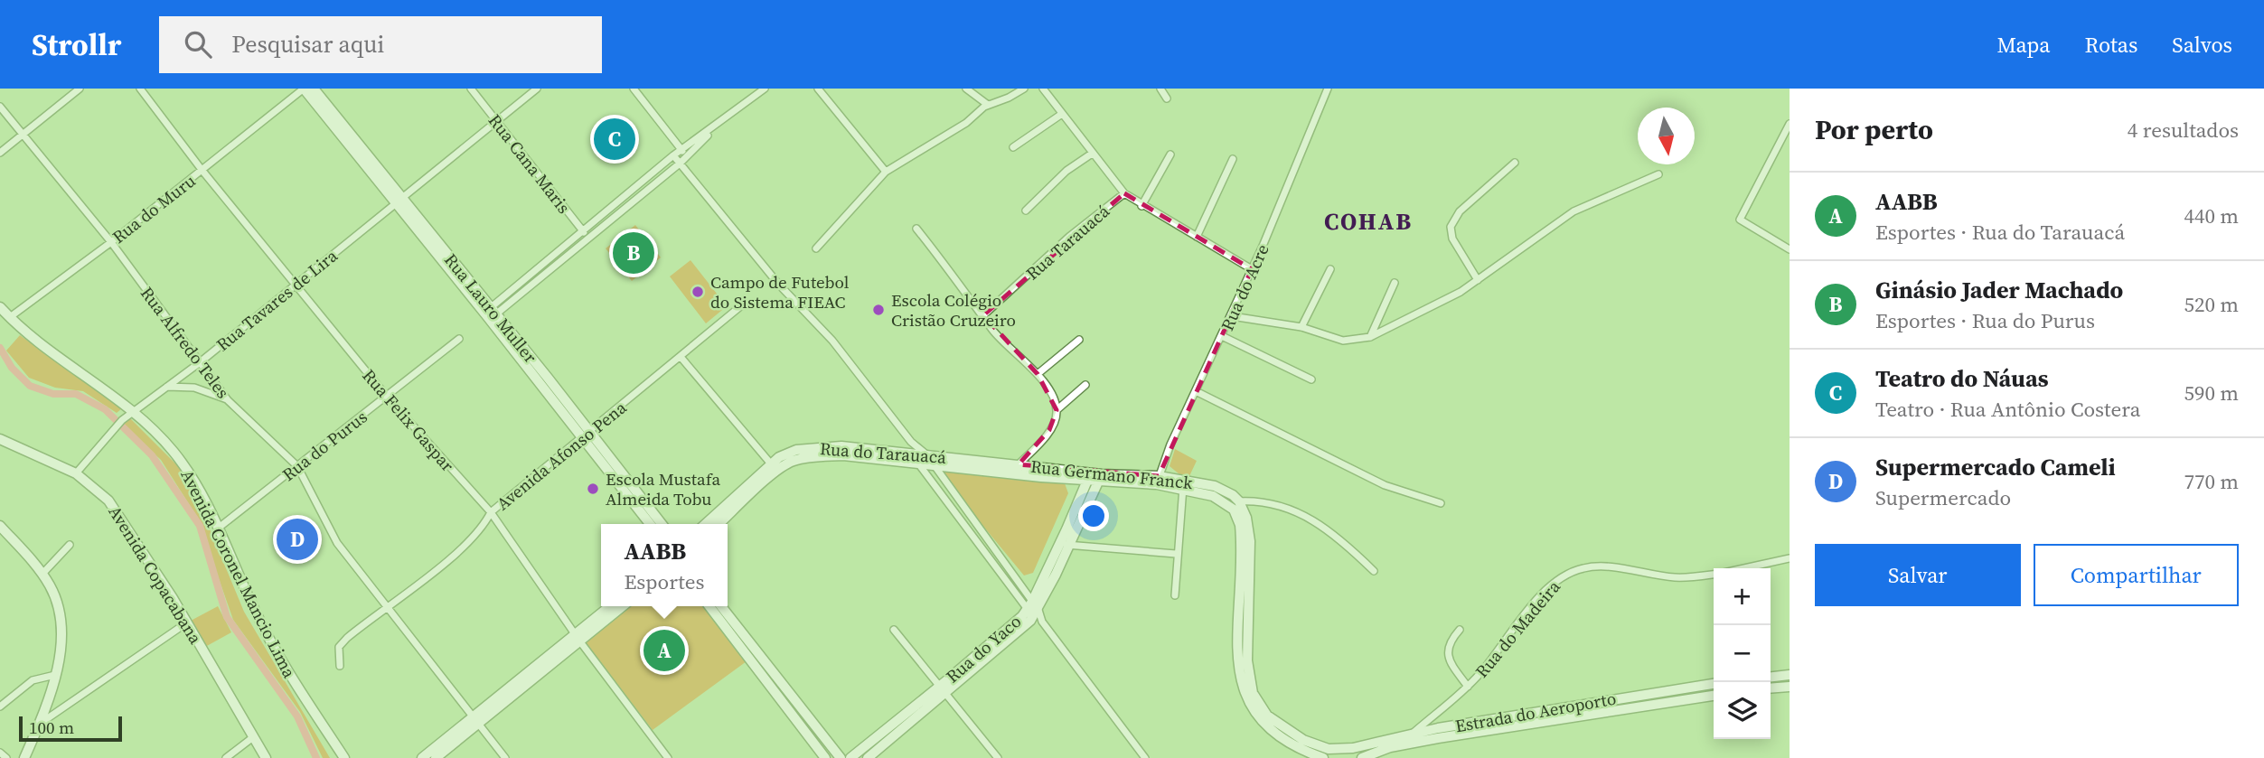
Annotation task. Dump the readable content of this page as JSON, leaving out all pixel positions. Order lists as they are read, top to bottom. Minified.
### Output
{"streets":{"main road":["Rua do Muru","Rua Lauro Muller","Rua do Tarauacá","Rua Germano Franck","Avenida Coronel Mancio Lima","Avenida Copacabana","Rua do Yaco","Estrada do Aeroporto"],"street":["Rua Cana Maris","Rua Tarauacá","Rua do Acre","Rua Tavares de Lira","Rua Alfredo Teles","Rua Felix Gaspar","Rua do Purus","Avenida Afonso Pena","Rua do Madeira"]},"crossings":[["Rua Cana Maris","Rua Tavares de Lira"],["Rua do Muru","Rua Lauro Muller"],["Rua do Muru","Rua Alfredo Teles"],["Rua do Muru","Rua Felix Gaspar"],["Rua do Muru","Avenida Coronel Mancio Lima"],["Rua do Acre","Rua Germano Franck"],["Rua Tavares de Lira","Rua Lauro Muller"],["Rua Tavares de Lira","Rua Alfredo Teles"],["Rua Tavares de Lira","Rua Felix Gaspar"],["Rua Tavares de Lira","Avenida Coronel Mancio Lima"],["Rua Tavares de Lira","Avenida Copacabana"],["Rua Lauro Muller","Avenida Afonso Pena"],["Rua Alfredo Teles","Rua do Purus"],["Rua Alfredo Teles","Avenida Afonso Pena"],["Rua Felix Gaspar","Rua do Purus"],["Rua Felix Gaspar","Avenida Afonso Pena"],["Rua do Purus","Avenida Coronel Mancio Lima"],["Rua do Tarauacá","Rua Germano Franck"],["Rua Germano Franck","Rua do Yaco"],["Rua Germano Franck","Estrada do Aeroporto"],["Rua do Madeira","Estrada do Aeroporto"]],"districts":["COHAB"],"places":["Campo de Futebol do Sistema FIEAC","Escola Colégio Cristão Cruzeiro","Escola Mustafa Almeida Tobu"],"scale_bar":"100 m","north":"bottom","page":{"header":"Strollr","search":"Pesquisar aqui","nav":["Mapa","Rotas","Salvos"],"heading":["Por perto","4 resultados"],"pins":["C","B","D","A"],"list":[{"mark":"A","name":"AABB","note":"Esportes · Rua do Tarauacá","value":"440 m"},{"mark":"B","name":"Ginásio Jader Machado","note":"Esportes · Rua do Purus","value":"520 m"},{"mark":"C","name":"Teatro do Náuas","note":"Teatro · Rua Antônio Costera","value":"590 m"},{"mark":"D","name":"Supermercado Cameli","note":"Supermercado","value":"770 m"}],"popup":["AABB","Esportes"],"buttons":["Salvar","Compartilhar"],"map_buttons":["+","−"],"scale":"100 m"}}
